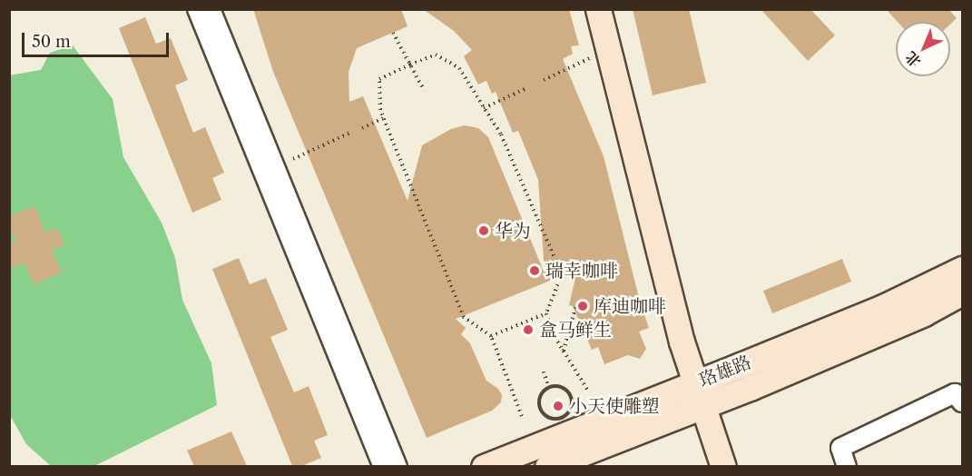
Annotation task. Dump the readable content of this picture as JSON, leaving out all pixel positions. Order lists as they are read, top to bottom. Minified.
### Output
{"streets":{"main road":["珞雄路"]},"places":["华为","瑞幸咖啡","库迪咖啡","盒马鲜生","小天使雕塑"],"scale_bar":"50 m","north":"bottom left"}
